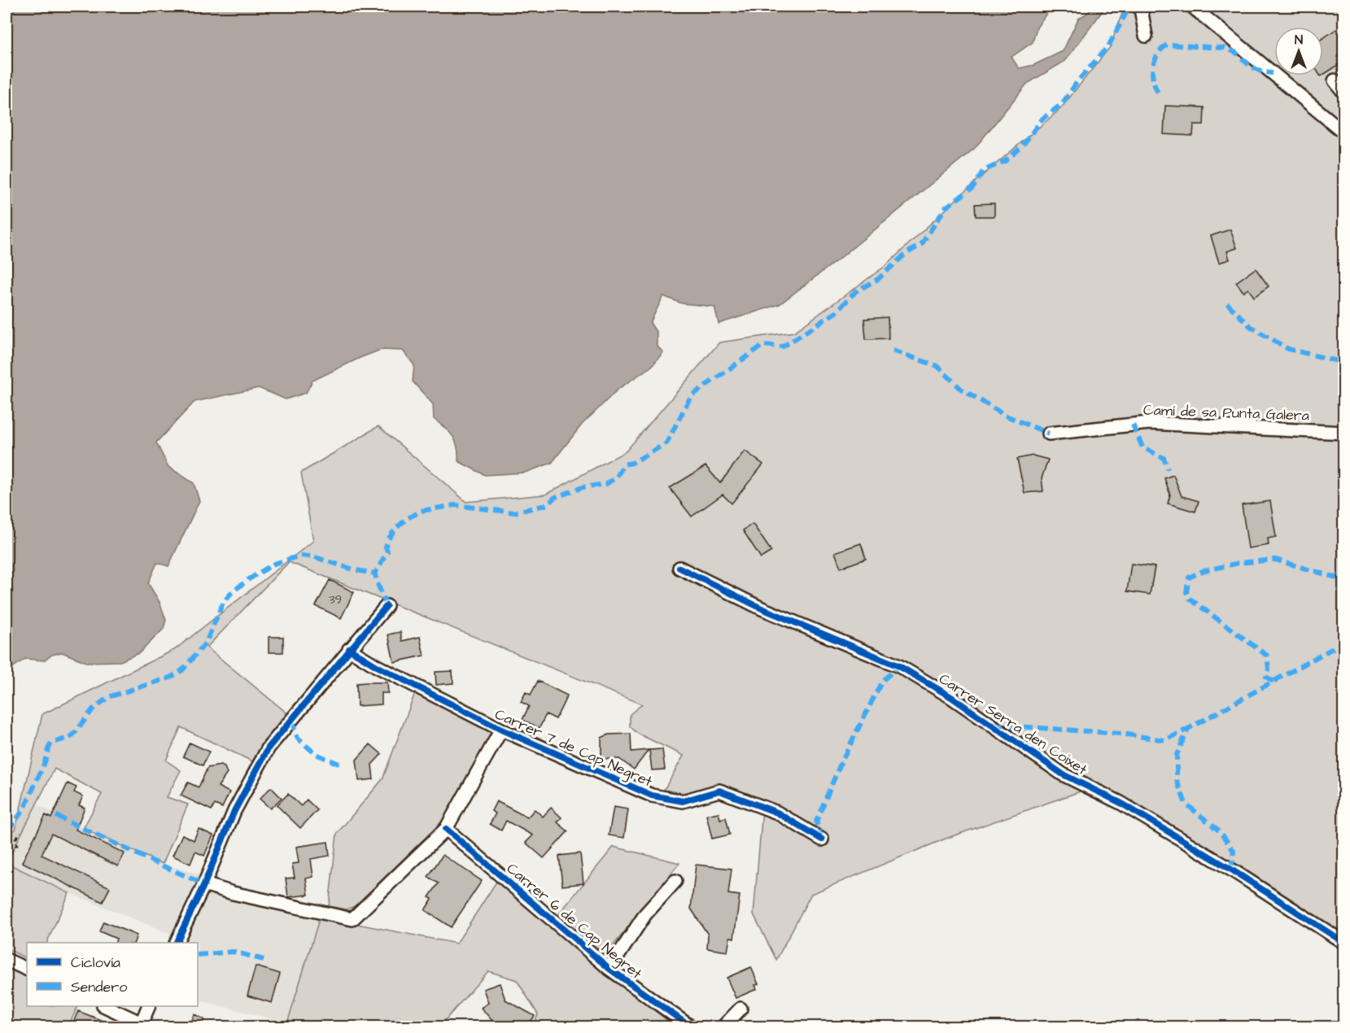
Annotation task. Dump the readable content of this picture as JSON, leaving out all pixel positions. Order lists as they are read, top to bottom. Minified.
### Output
{"streets":{"street":["Camí de sa Punta Galera","Carrer Serra den Coixet","Carrer 7 de Cap Negret","Carrer 6 de Cap Negret"]},"house_numbers":["39"],"legend":["Ciclovía","Sendero"],"north":"top"}
